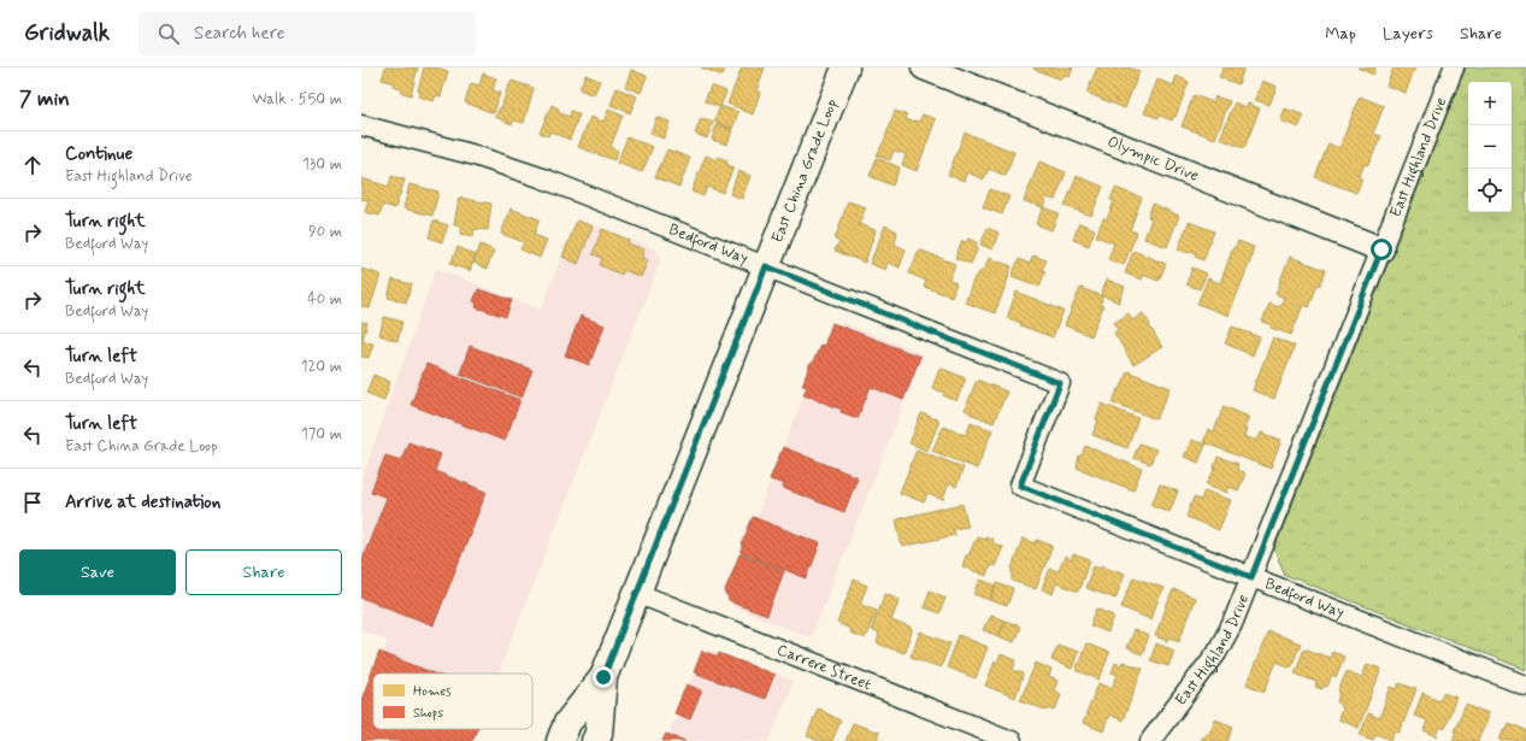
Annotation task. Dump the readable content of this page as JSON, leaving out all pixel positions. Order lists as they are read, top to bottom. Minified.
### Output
{"streets":{"main road":["East China Grade Loop"],"street":["East Highland Drive","Olympic Drive","Bedford Way","Carrere Street"]},"crossings":[["East Highland Drive","Olympic Drive"],["East Highland Drive","Bedford Way"],["East China Grade Loop","Bedford Way"],["East China Grade Loop","Carrere Street"]],"legend":["Homes","Shops"],"page":{"header":"Gridwalk","search":"Search here","nav":["Map","Layers","Share"],"heading":["7 min","Walk · 550 m"],"map_buttons":["+","−"],"list":[["Continue","East Highland Drive","130 m"],["Turn right","Bedford Way","90 m"],["Turn right","Bedford Way","40 m"],["Turn left","Bedford Way","120 m"],["Turn left","East China Grade Loop","170 m"],"Arrive at destination"],"buttons":["Save","Share"]}}
